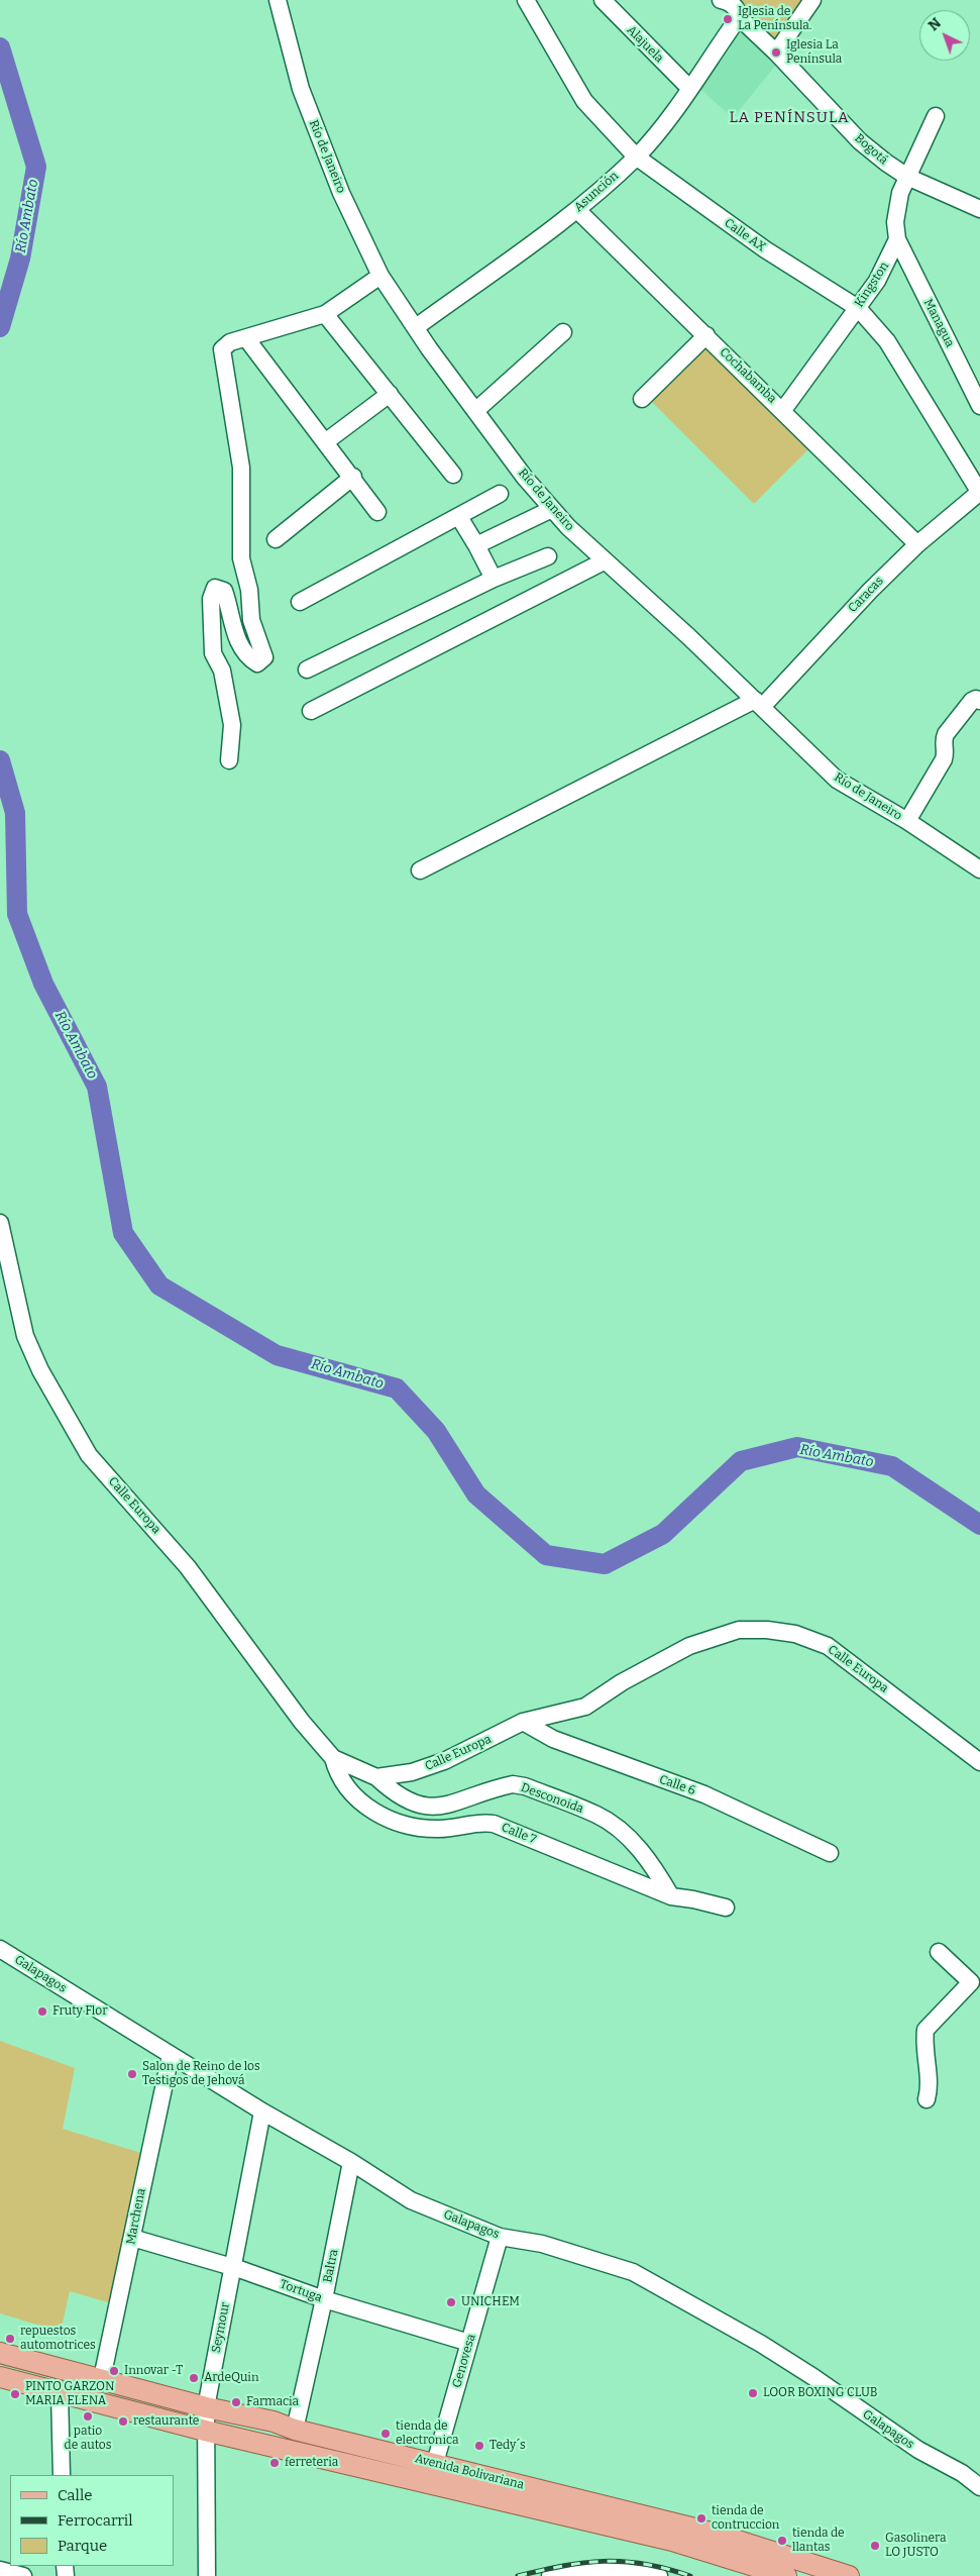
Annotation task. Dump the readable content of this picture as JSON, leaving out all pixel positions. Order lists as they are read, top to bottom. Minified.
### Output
{"streets":{"main road":["Avenida Bolivariana"],"street":["Alajuela","Bogotá","Río de Janeiro","Asunción","Calle AX","Kingston","Managua","Cochabamba","Caracas","Calle Europa","Calle 6","Desconoida","Calle 7","Galapagos","Marchena","Baltra","Tortuga","Seymour","Genovesa"]},"crossings":[["Alajuela","Asunción"],["Bogotá","Asunción"],["Bogotá","Kingston"],["Río de Janeiro","Asunción"],["Río de Janeiro","Caracas"],["Asunción","Calle AX"],["Asunción","Cochabamba"],["Calle AX","Kingston"],["Calle AX","Caracas"],["Kingston","Managua"],["Kingston","Cochabamba"],["Cochabamba","Caracas"],["Calle Europa","Calle 6"],["Calle Europa","Desconoida"],["Calle Europa","Calle 7"],["Desconoida","Calle 7"],["Galapagos","Marchena"],["Galapagos","Baltra"],["Galapagos","Seymour"],["Galapagos","Genovesa"],["Marchena","Tortuga"],["Marchena","Avenida Bolivariana"],["Baltra","Tortuga"],["Baltra","Avenida Bolivariana"],["Tortuga","Seymour"],["Tortuga","Genovesa"],["Seymour","Avenida Bolivariana"],["Genovesa","Avenida Bolivariana"]],"districts":["LA PENÍNSULA"],"water":["Río Ambato"],"places":["Iglesia de La Península.","Iglesia La Península","Fruty Flor","Salon de Reino de los Testigos de Jehová","UNICHEM","repuestos automotrices","Innovar -T","ArdeQuin","LOOR BOXING CLUB","PINTO GARZON MARIA ELENA","Farmacia","patio de autos","restaurante","tienda de electronica","Tedy´s","ferreteria","tienda de contruccion","tienda de llantas","Gasolinera LO JUSTO"],"legend":["Calle","Ferrocarril","Parque"],"north":"top left"}
